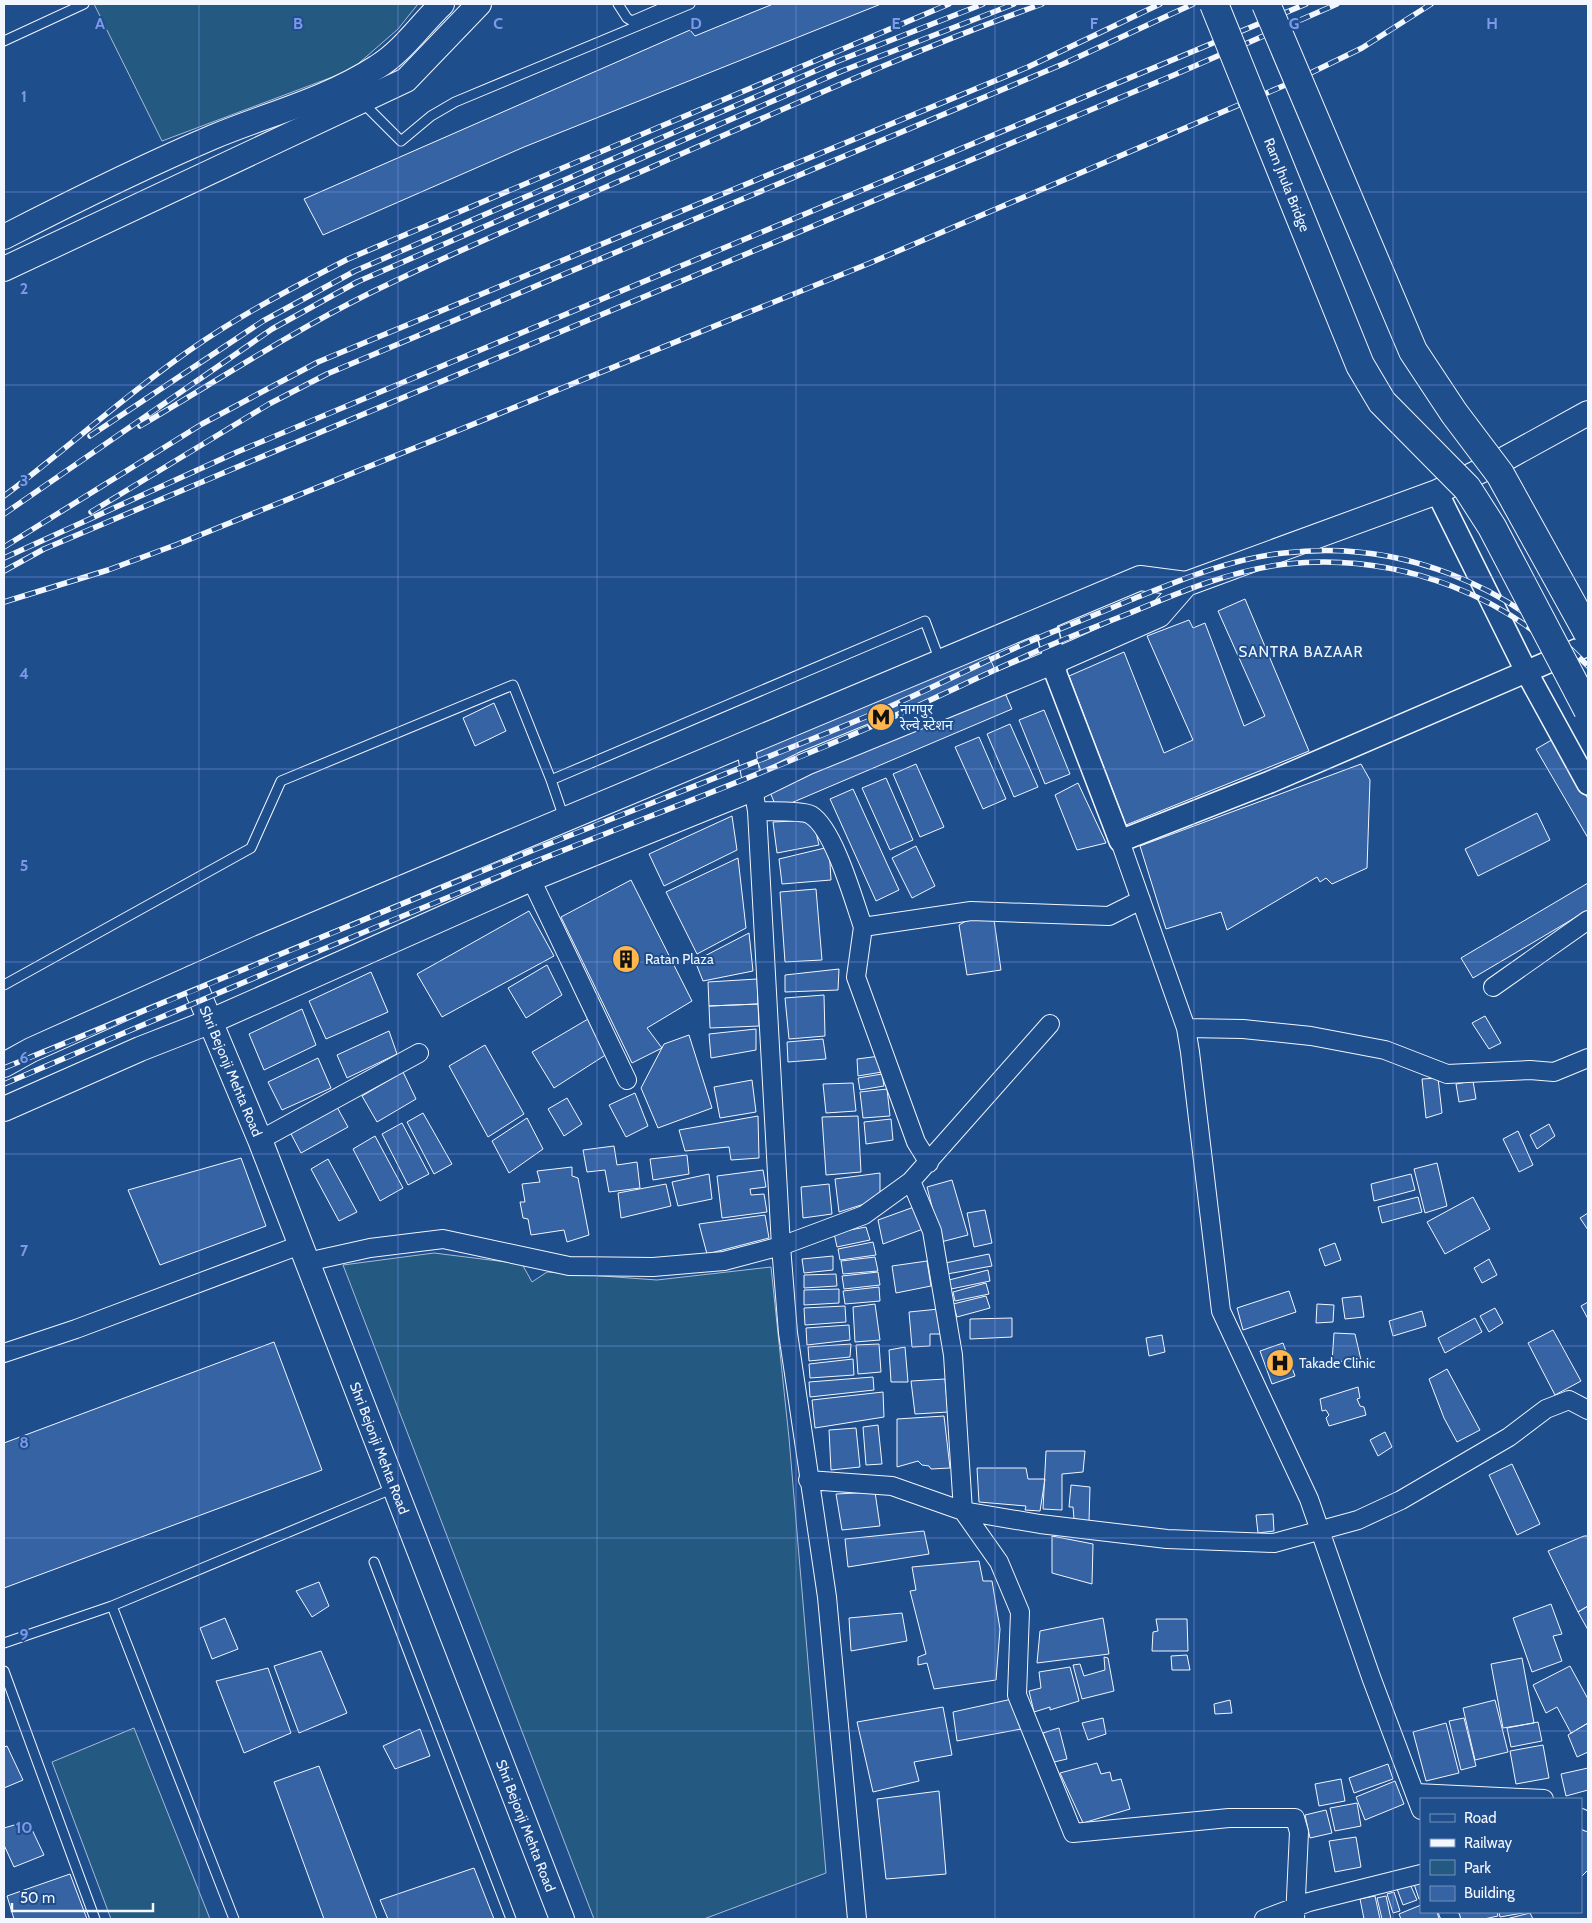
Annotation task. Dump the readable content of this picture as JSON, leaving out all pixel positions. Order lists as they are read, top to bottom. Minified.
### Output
{"streets":{"highway":["Ram Jhula Bridge"],"main road":["Shri Bejonji Mehta Road"]},"districts":["SANTRA BAZAAR"],"places":{"metro station":["नागपुर रेल्वे स्टेशन"],"building":["Ratan Plaza"],"hospital":["Takade Clinic"]},"legend":["Road","Railway","Park","Building"],"scale_bar":"50 m","grid":{"columns":["A","B","C","D","E","F","G","H"],"rows":["1","2","3","4","5","6","7","8","9","10"]}}
